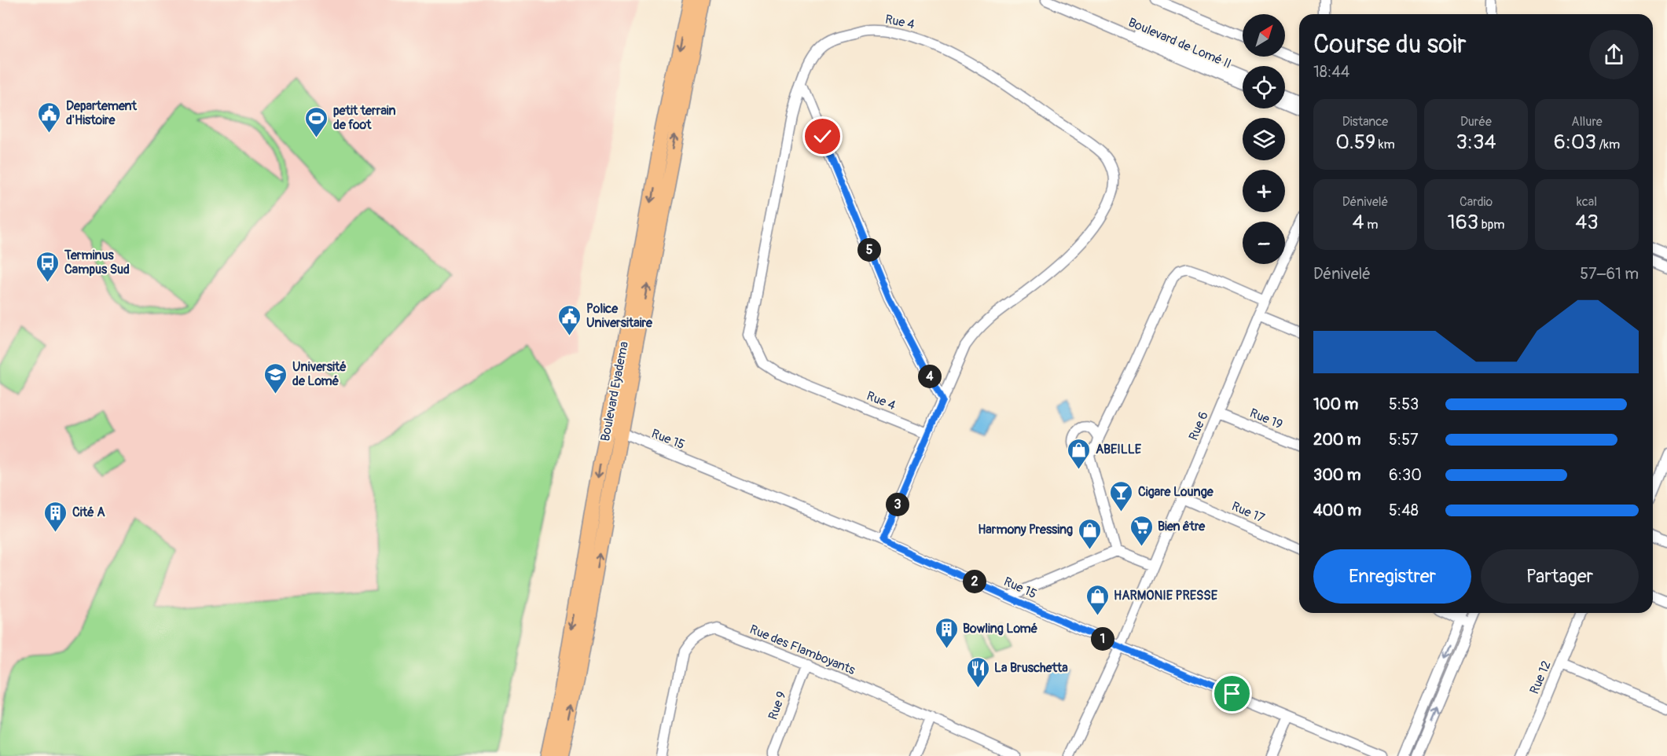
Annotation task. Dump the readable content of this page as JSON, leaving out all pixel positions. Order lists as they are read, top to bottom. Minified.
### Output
{"streets":{"highway":["Boulevard Eyadema"],"street":["Rue 4","Boulevard de Lomé II","Rue 19","Rue 6","Rue 15","Rue 17","Rue des Flamboyants","Rue 12","Rue 9"]},"crossings":[["Rue 4","Rue 15"],["Boulevard Eyadema","Rue 15"],["Rue 19","Rue 6"],["Rue 6","Rue 15"],["Rue 6","Rue 17"],["Rue des Flamboyants","Rue 9"]],"places":{"public building":["Departement d'Histoire","Police Universitaire"],"sports":["petit terrain de foot"],"bus stop":["Terminus Campus Sud"],"school or university":["Université de Lomé"],"shop":["ABEILLE","Harmony Pressing","HARMONIE PRESSE"],"bar":["Cigare Lounge"],"building":["Cité A","Bowling Lomé"],"supermarket":["Bien être"],"restaurant":["La Bruschetta"]},"north":"top right","page":{"map_buttons":["+","−"],"heading":["Course du soir","18:44"],"stats":[["Distance","0.59 km"],["Durée","3:34"],["Allure","6:03 /km"],["Dénivelé","4 m"],["Cardio","163 bpm"],["kcal","43"]],"pins":["5","4","3","2","1"],"chart":["Dénivelé","57–61 m"],"list":[{"name":"100 m","note":"5:53"},{"name":"200 m","note":"5:57"},{"name":"300 m","note":"6:30"},{"name":"400 m","note":"5:48"}],"buttons":["Enregistrer","Partager"]}}
